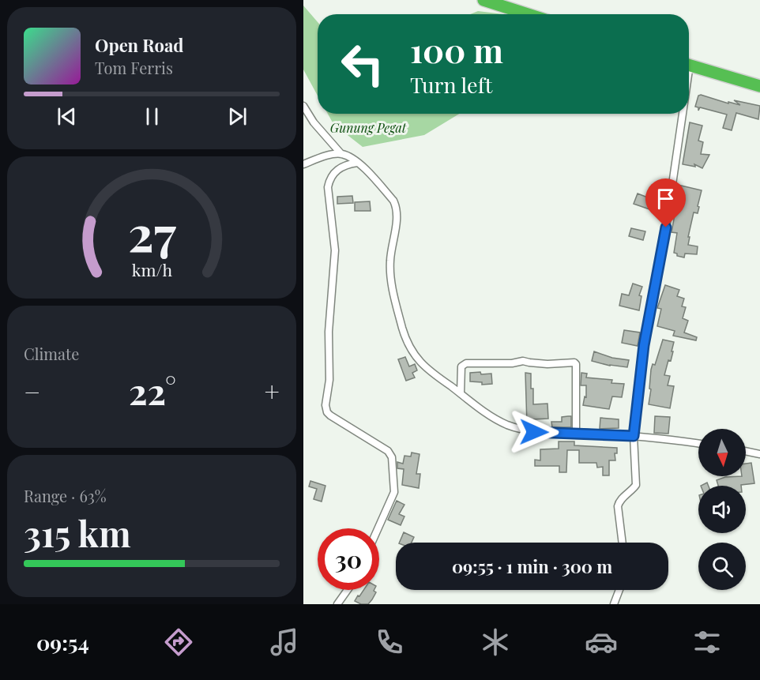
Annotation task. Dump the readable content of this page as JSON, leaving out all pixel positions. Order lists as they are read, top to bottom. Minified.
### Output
{"parks":["Gunung Pegat"],"north":"bottom","page":{"turn":["100 m","Turn left"],"song":["Open Road","Tom Ferris"],"tile":["Climate",["Range · 63%","315 km"]],"heat":["−","22°","+"],"limit":"30","trip":"09:55 · 1 min · 300 m","tabs":"09:54","gauge":["27","km/h"]}}
